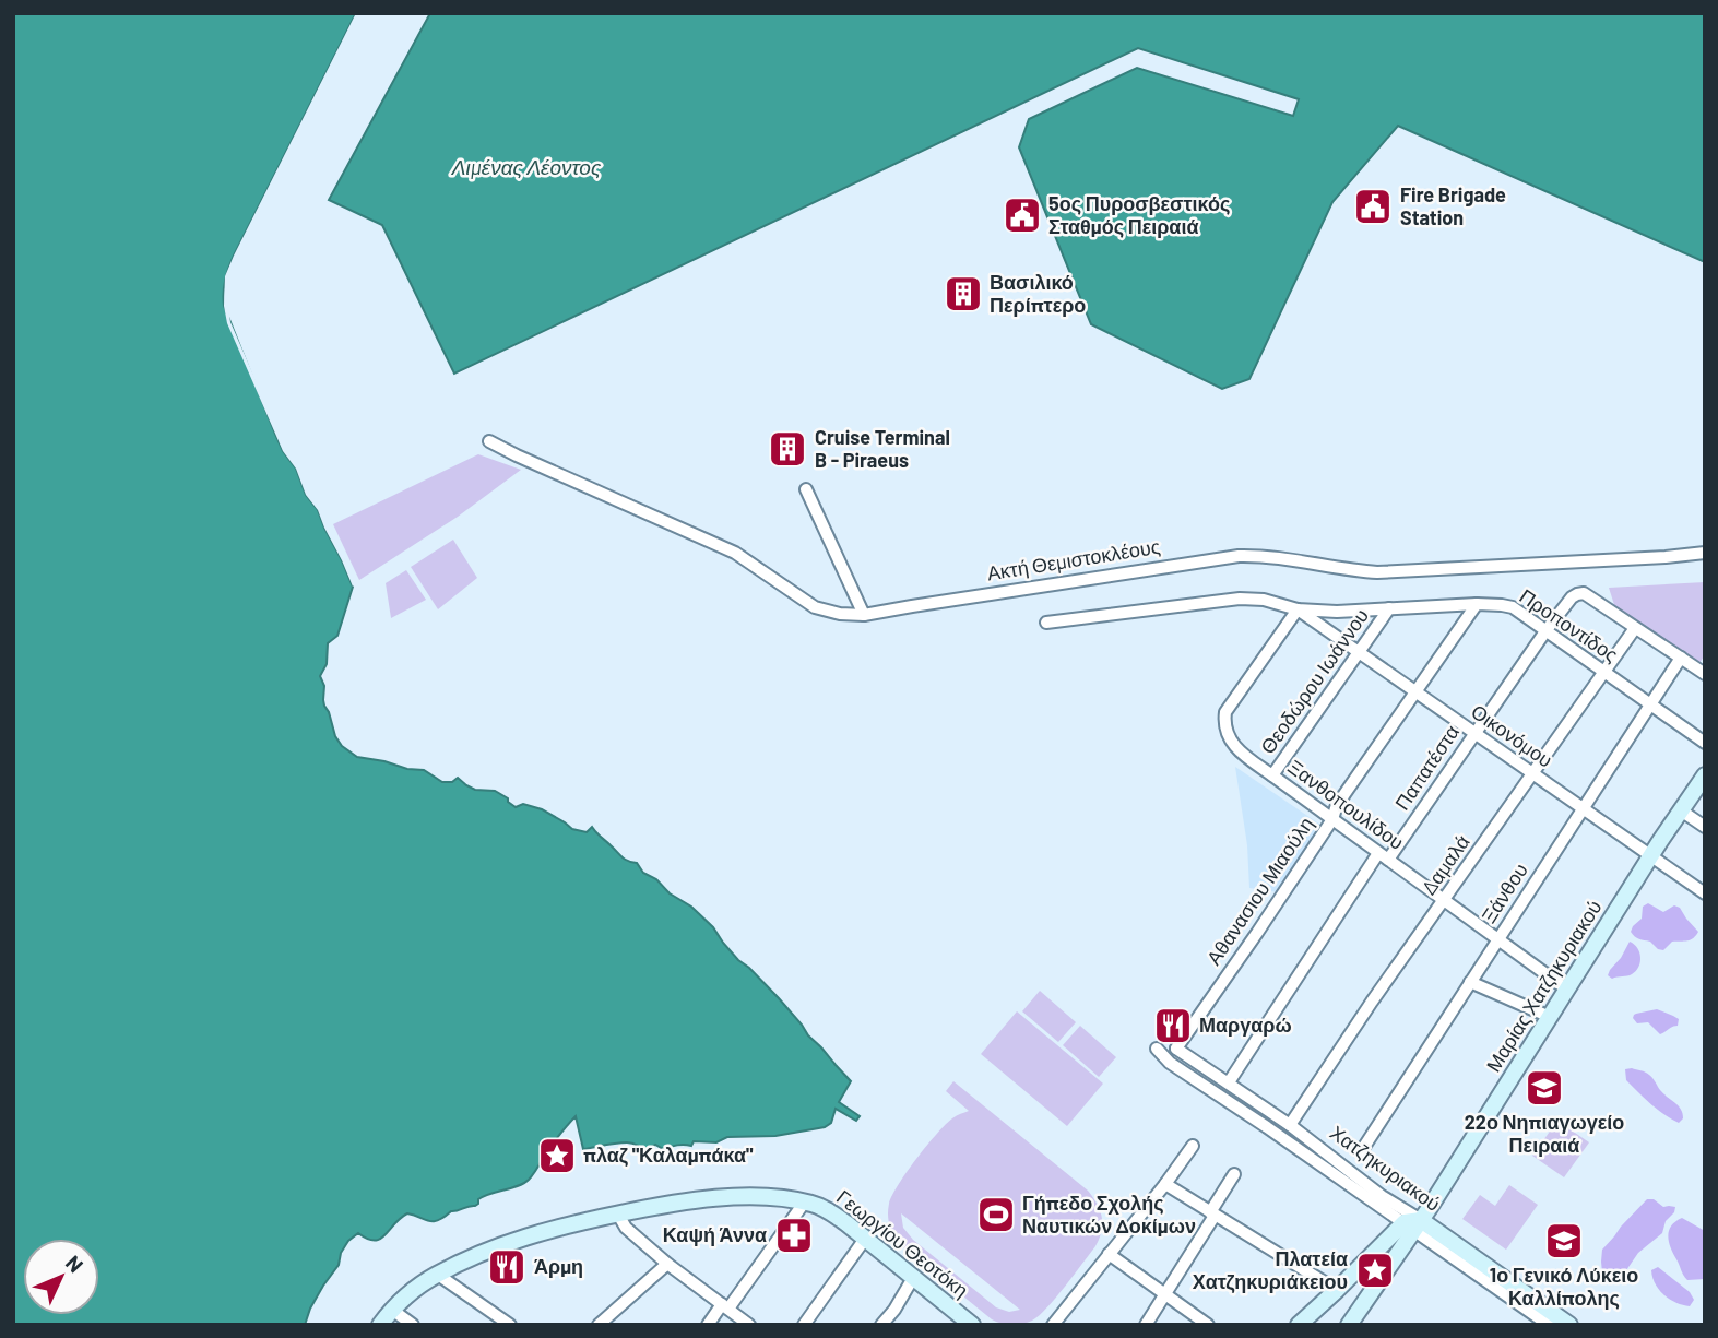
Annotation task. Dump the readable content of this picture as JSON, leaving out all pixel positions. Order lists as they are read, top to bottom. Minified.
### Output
{"streets":{"main road":["Μαρίας Χατζηκυριακού","Χατζηκυριακού","Γεωργίου Θεοτόκη"],"street":["Ακτή Θεμιστοκλέους","Προποντίδος","Θεοδώρου Ιωάννου","Οικονόμου","Παπατέστα","Ξανθοπουλίδου","Δαμαλά","Αθανασιου Μιαούλη","Ξάνθου"]},"crossings":[["Προποντίδος","Θεοδώρου Ιωάννου"],["Προποντίδος","Οικονόμου"],["Προποντίδος","Παπατέστα"],["Προποντίδος","Ξανθοπουλίδου"],["Προποντίδος","Δαμαλά"],["Προποντίδος","Αθανασιου Μιαούλη"],["Προποντίδος","Ξάνθου"],["Θεοδώρου Ιωάννου","Οικονόμου"],["Θεοδώρου Ιωάννου","Ξανθοπουλίδου"],["Οικονόμου","Παπατέστα"],["Οικονόμου","Ξανθοπουλίδου"],["Οικονόμου","Δαμαλά"],["Οικονόμου","Αθανασιου Μιαούλη"],["Οικονόμου","Ξάνθου"],["Οικονόμου","Μαρίας Χατζηκυριακού"],["Παπατέστα","Ξανθοπουλίδου"],["Παπατέστα","Δαμαλά"],["Παπατέστα","Χατζηκυριακού"],["Ξανθοπουλίδου","Δαμαλά"],["Ξανθοπουλίδου","Αθανασιου Μιαούλη"],["Ξανθοπουλίδου","Ξάνθου"],["Ξανθοπουλίδου","Μαρίας Χατζηκυριακού"],["Δαμαλά","Χατζηκυριακού"],["Αθανασιου Μιαούλη","Χατζηκυριακού"],["Μαρίας Χατζηκυριακού","Χατζηκυριακού"]],"water":["Λιμένας Λέοντος"],"places":{"public building":["Fire Brigade Station","5ος Πυροσβεστικός Σταθμός Πειραιά"],"building":["Βασιλικό Περίπτερο","Cruise Terminal B - Piraeus"],"restaurant":["Μαργαρώ","Άρμη"],"school or university":["22ο Νηπιαγωγείο Πειραιά","1ο Γενικό Λύκειο Καλλίπολης"],"place":["πλαζ \"Καλαμπάκα\"","Πλατεία Χατζηκυριάκειου"],"sports":["Γήπεδο Σχολής Ναυτικών Δοκίμων"],"pharmacy":["Καψή Άννα"]},"north":"top right"}
